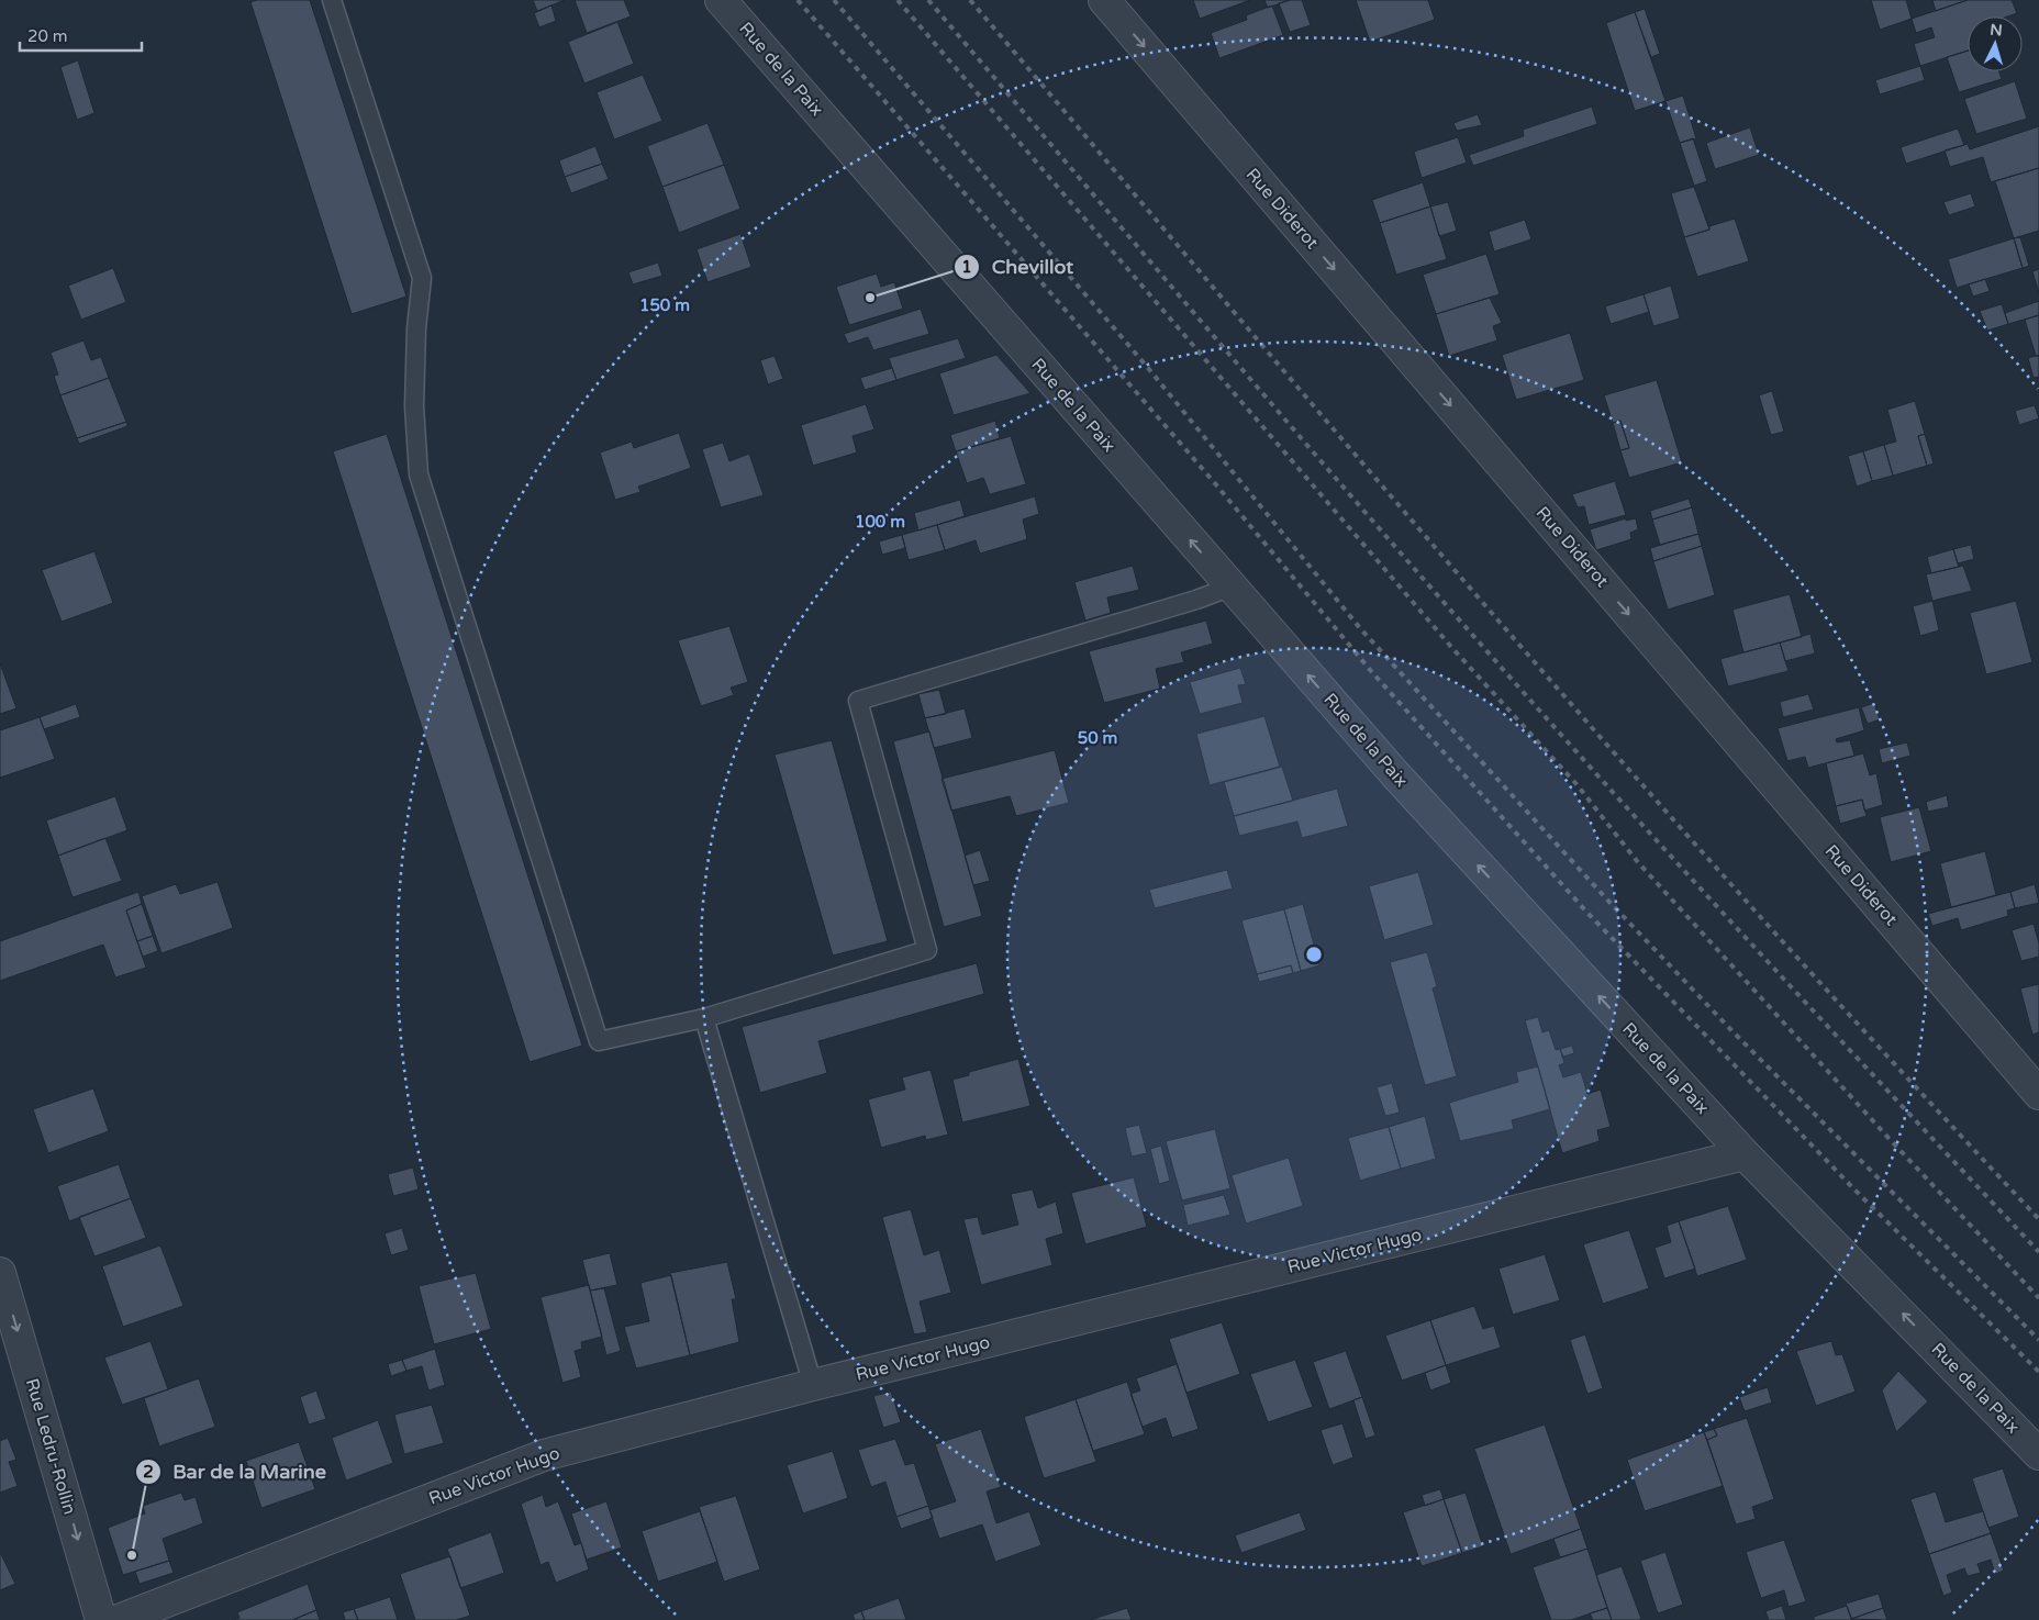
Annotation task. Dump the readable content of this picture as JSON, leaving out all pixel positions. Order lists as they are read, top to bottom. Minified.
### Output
{"streets":{"street":["Rue de la Paix","Rue Diderot","Rue Victor Hugo","Rue Ledru-Rollin"]},"crossings":[["Rue de la Paix","Rue Victor Hugo"]],"one_way":["Rue de la Paix","Rue Diderot","Rue Ledru-Rollin"],"places":["Chevillot","Bar de la Marine"],"scale_bar":"20 m","north":"top","rings":["150 m","100 m","50 m"]}
